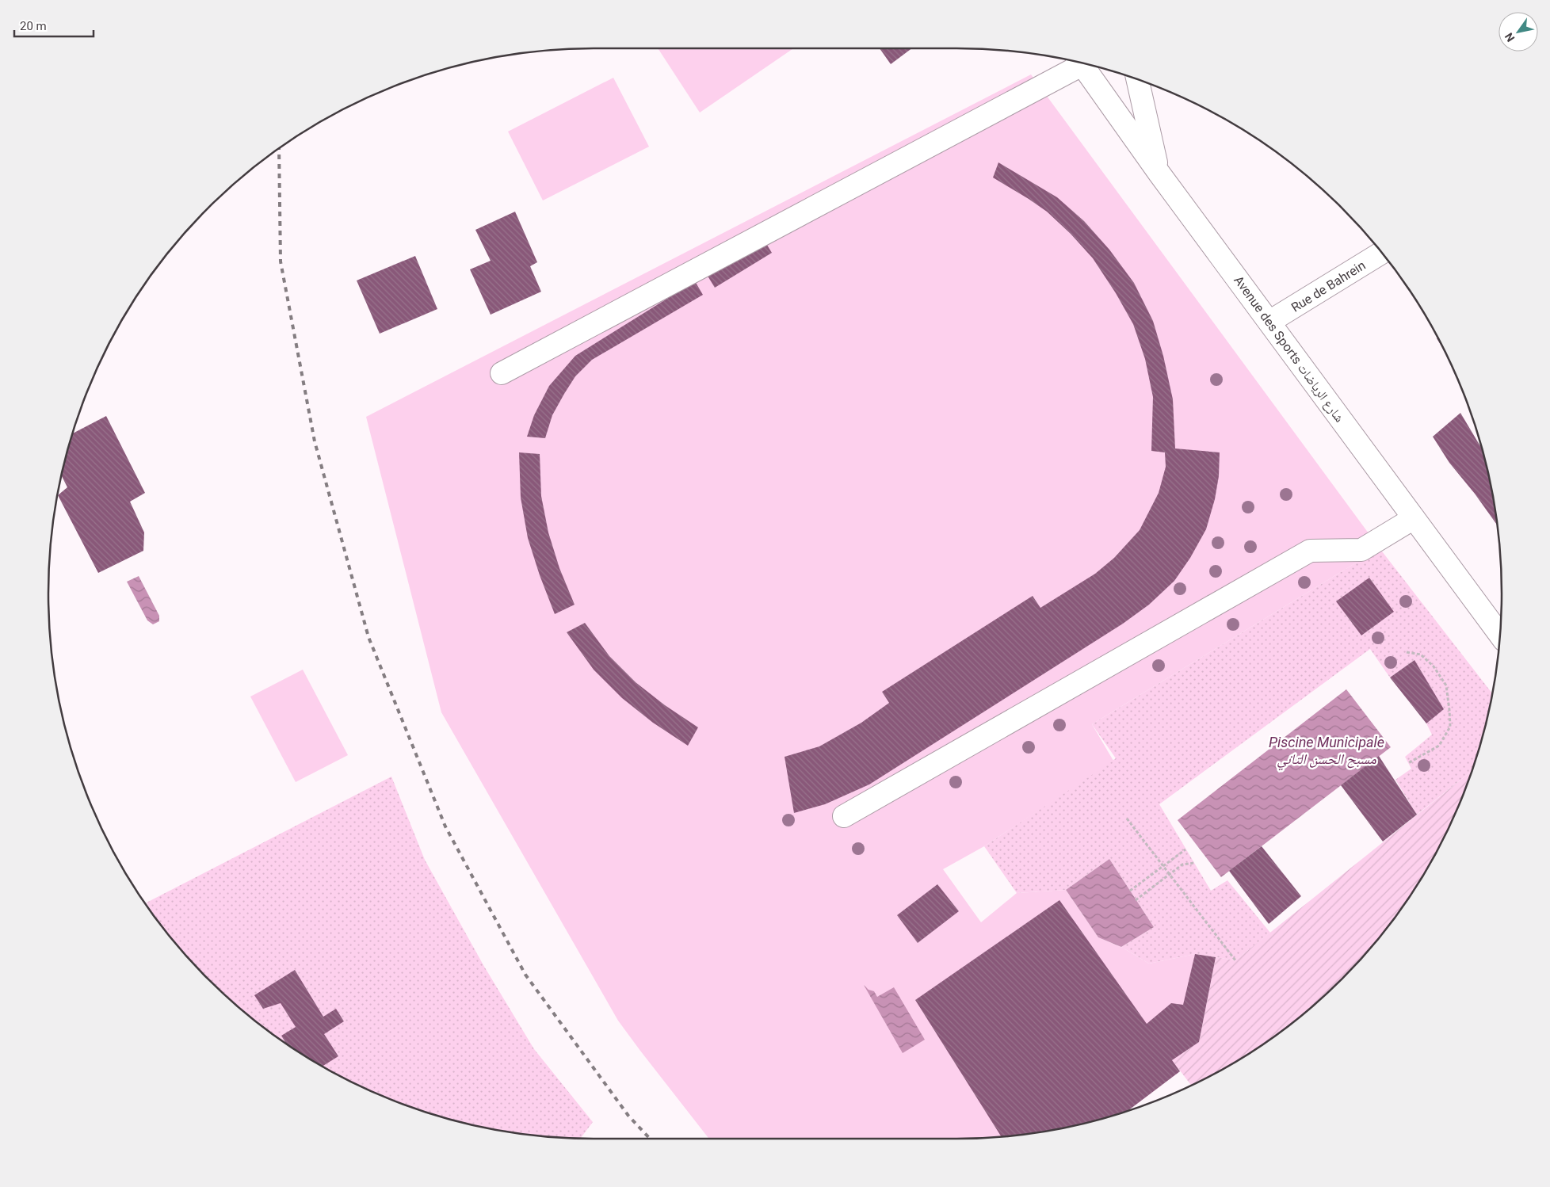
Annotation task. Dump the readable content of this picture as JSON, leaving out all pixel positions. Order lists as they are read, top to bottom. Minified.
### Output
{"streets":{"street":["Rue de Bahrein","Avenue des Sports شارع الرياضات"]},"crossings":[["Rue de Bahrein","Avenue des Sports شارع الرياضات"]],"water":["Piscine Municipale مسبح الحسن التاني"],"scale_bar":"20 m","north":"bottom left"}
